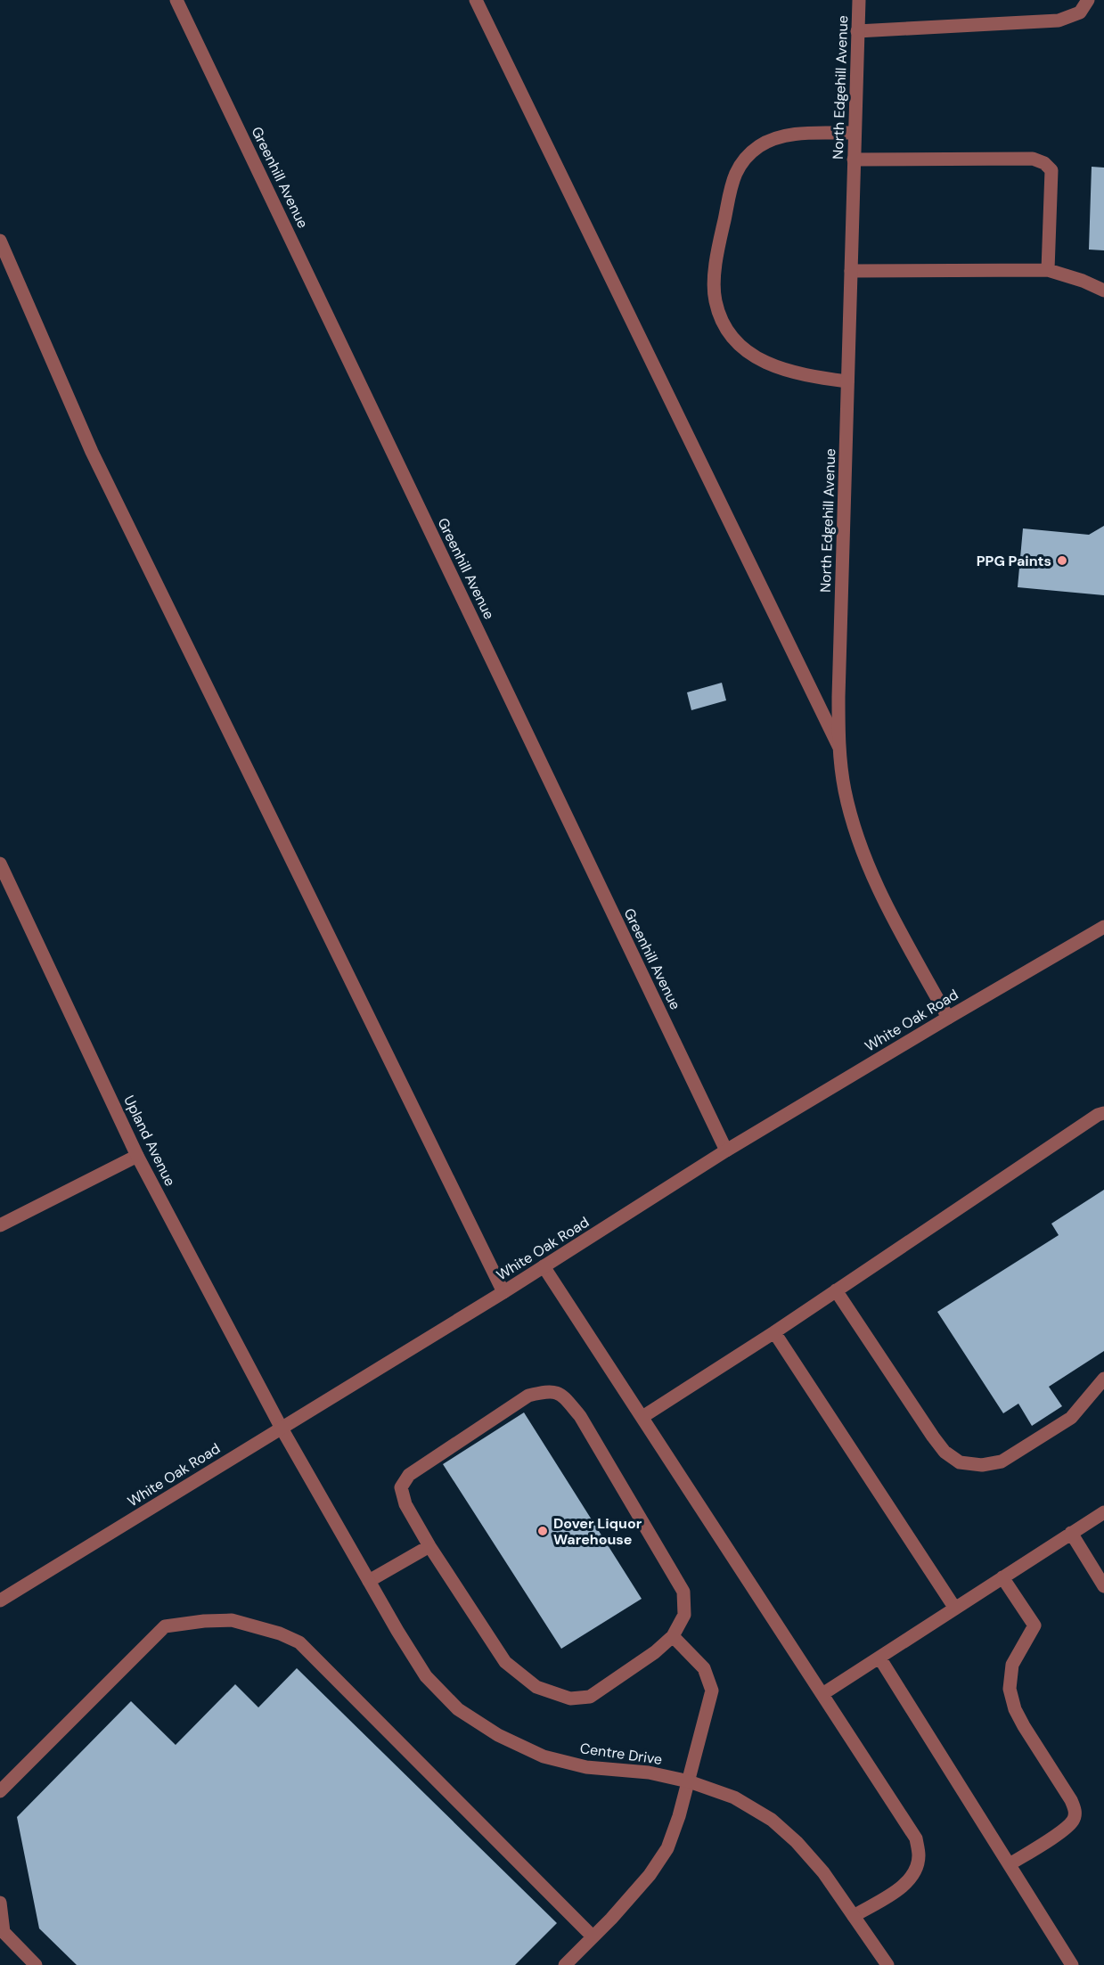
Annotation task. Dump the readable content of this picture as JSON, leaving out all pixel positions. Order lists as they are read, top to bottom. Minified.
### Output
{"streets":{"street":["North Edgehill Avenue","Greenhill Avenue","White Oak Road","Upland Avenue","Centre Drive"]},"crossings":[["North Edgehill Avenue","White Oak Road"],["Greenhill Avenue","White Oak Road"],["White Oak Road","Upland Avenue"],["White Oak Road","Centre Drive"],["Upland Avenue","Centre Drive"]],"places":["PPG Paints","Dover Liquor Warehouse"]}
